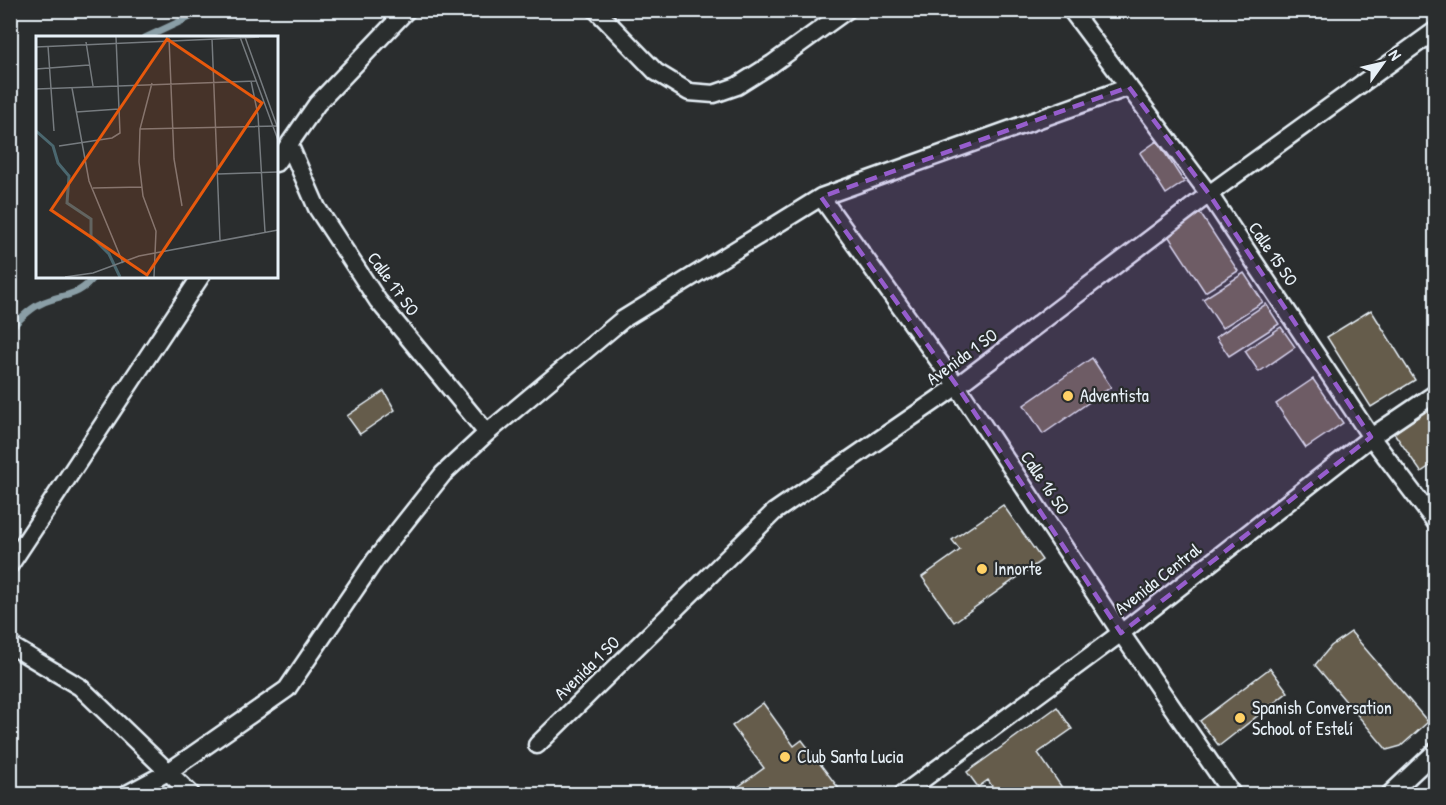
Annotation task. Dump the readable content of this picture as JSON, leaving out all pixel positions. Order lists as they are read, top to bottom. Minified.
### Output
{"streets":{"street":["Calle 15 SO","Calle 17 SO","Avenida 1 SO","Calle 16 SO","Avenida Central"]},"crossings":[["Calle 15 SO","Avenida 1 SO"],["Calle 15 SO","Avenida Central"],["Avenida 1 SO","Calle 16 SO"],["Calle 16 SO","Avenida Central"]],"places":["Adventista","Innorte","Spanish Conversation School of Estelí","Club Santa Lucia"],"north":"top right"}
